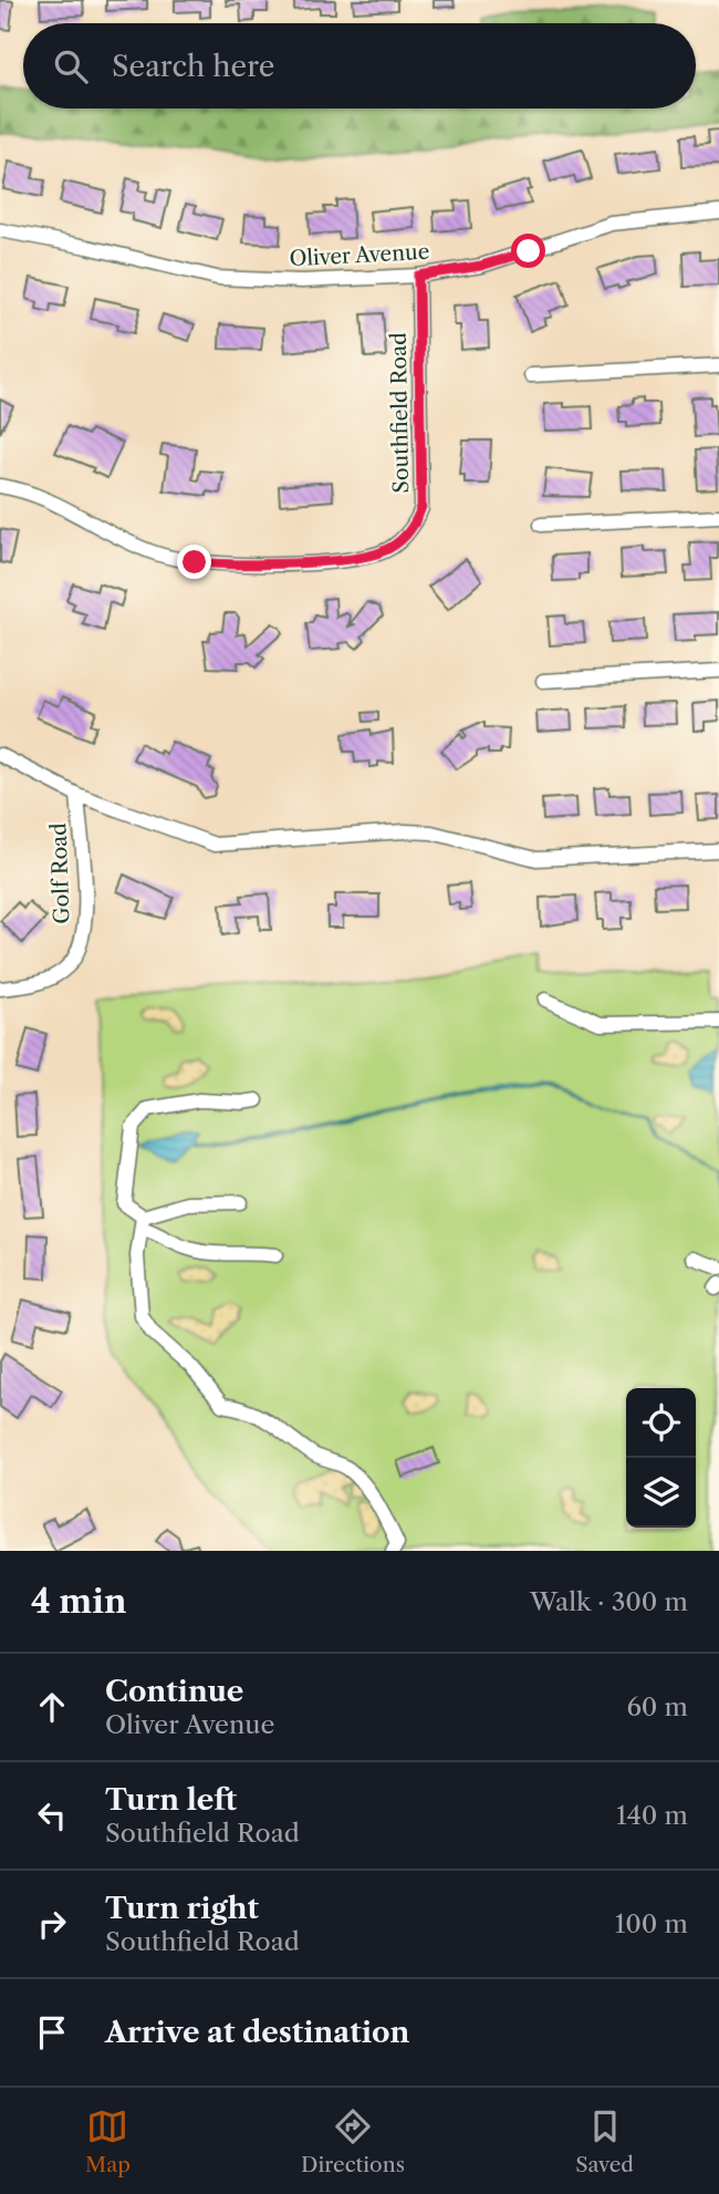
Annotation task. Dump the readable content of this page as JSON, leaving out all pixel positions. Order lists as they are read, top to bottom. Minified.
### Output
{"streets":{"street":["Oliver Avenue","Southfield Road","Golf Road"]},"crossings":[["Oliver Avenue","Southfield Road"]],"page":{"search":"Search here","heading":["4 min","Walk · 300 m"],"list":[["Continue","Oliver Avenue","60 m"],["Turn left","Southfield Road","140 m"],["Turn right","Southfield Road","100 m"],"Arrive at destination"],"nav":["Map","Directions","Saved"]}}
